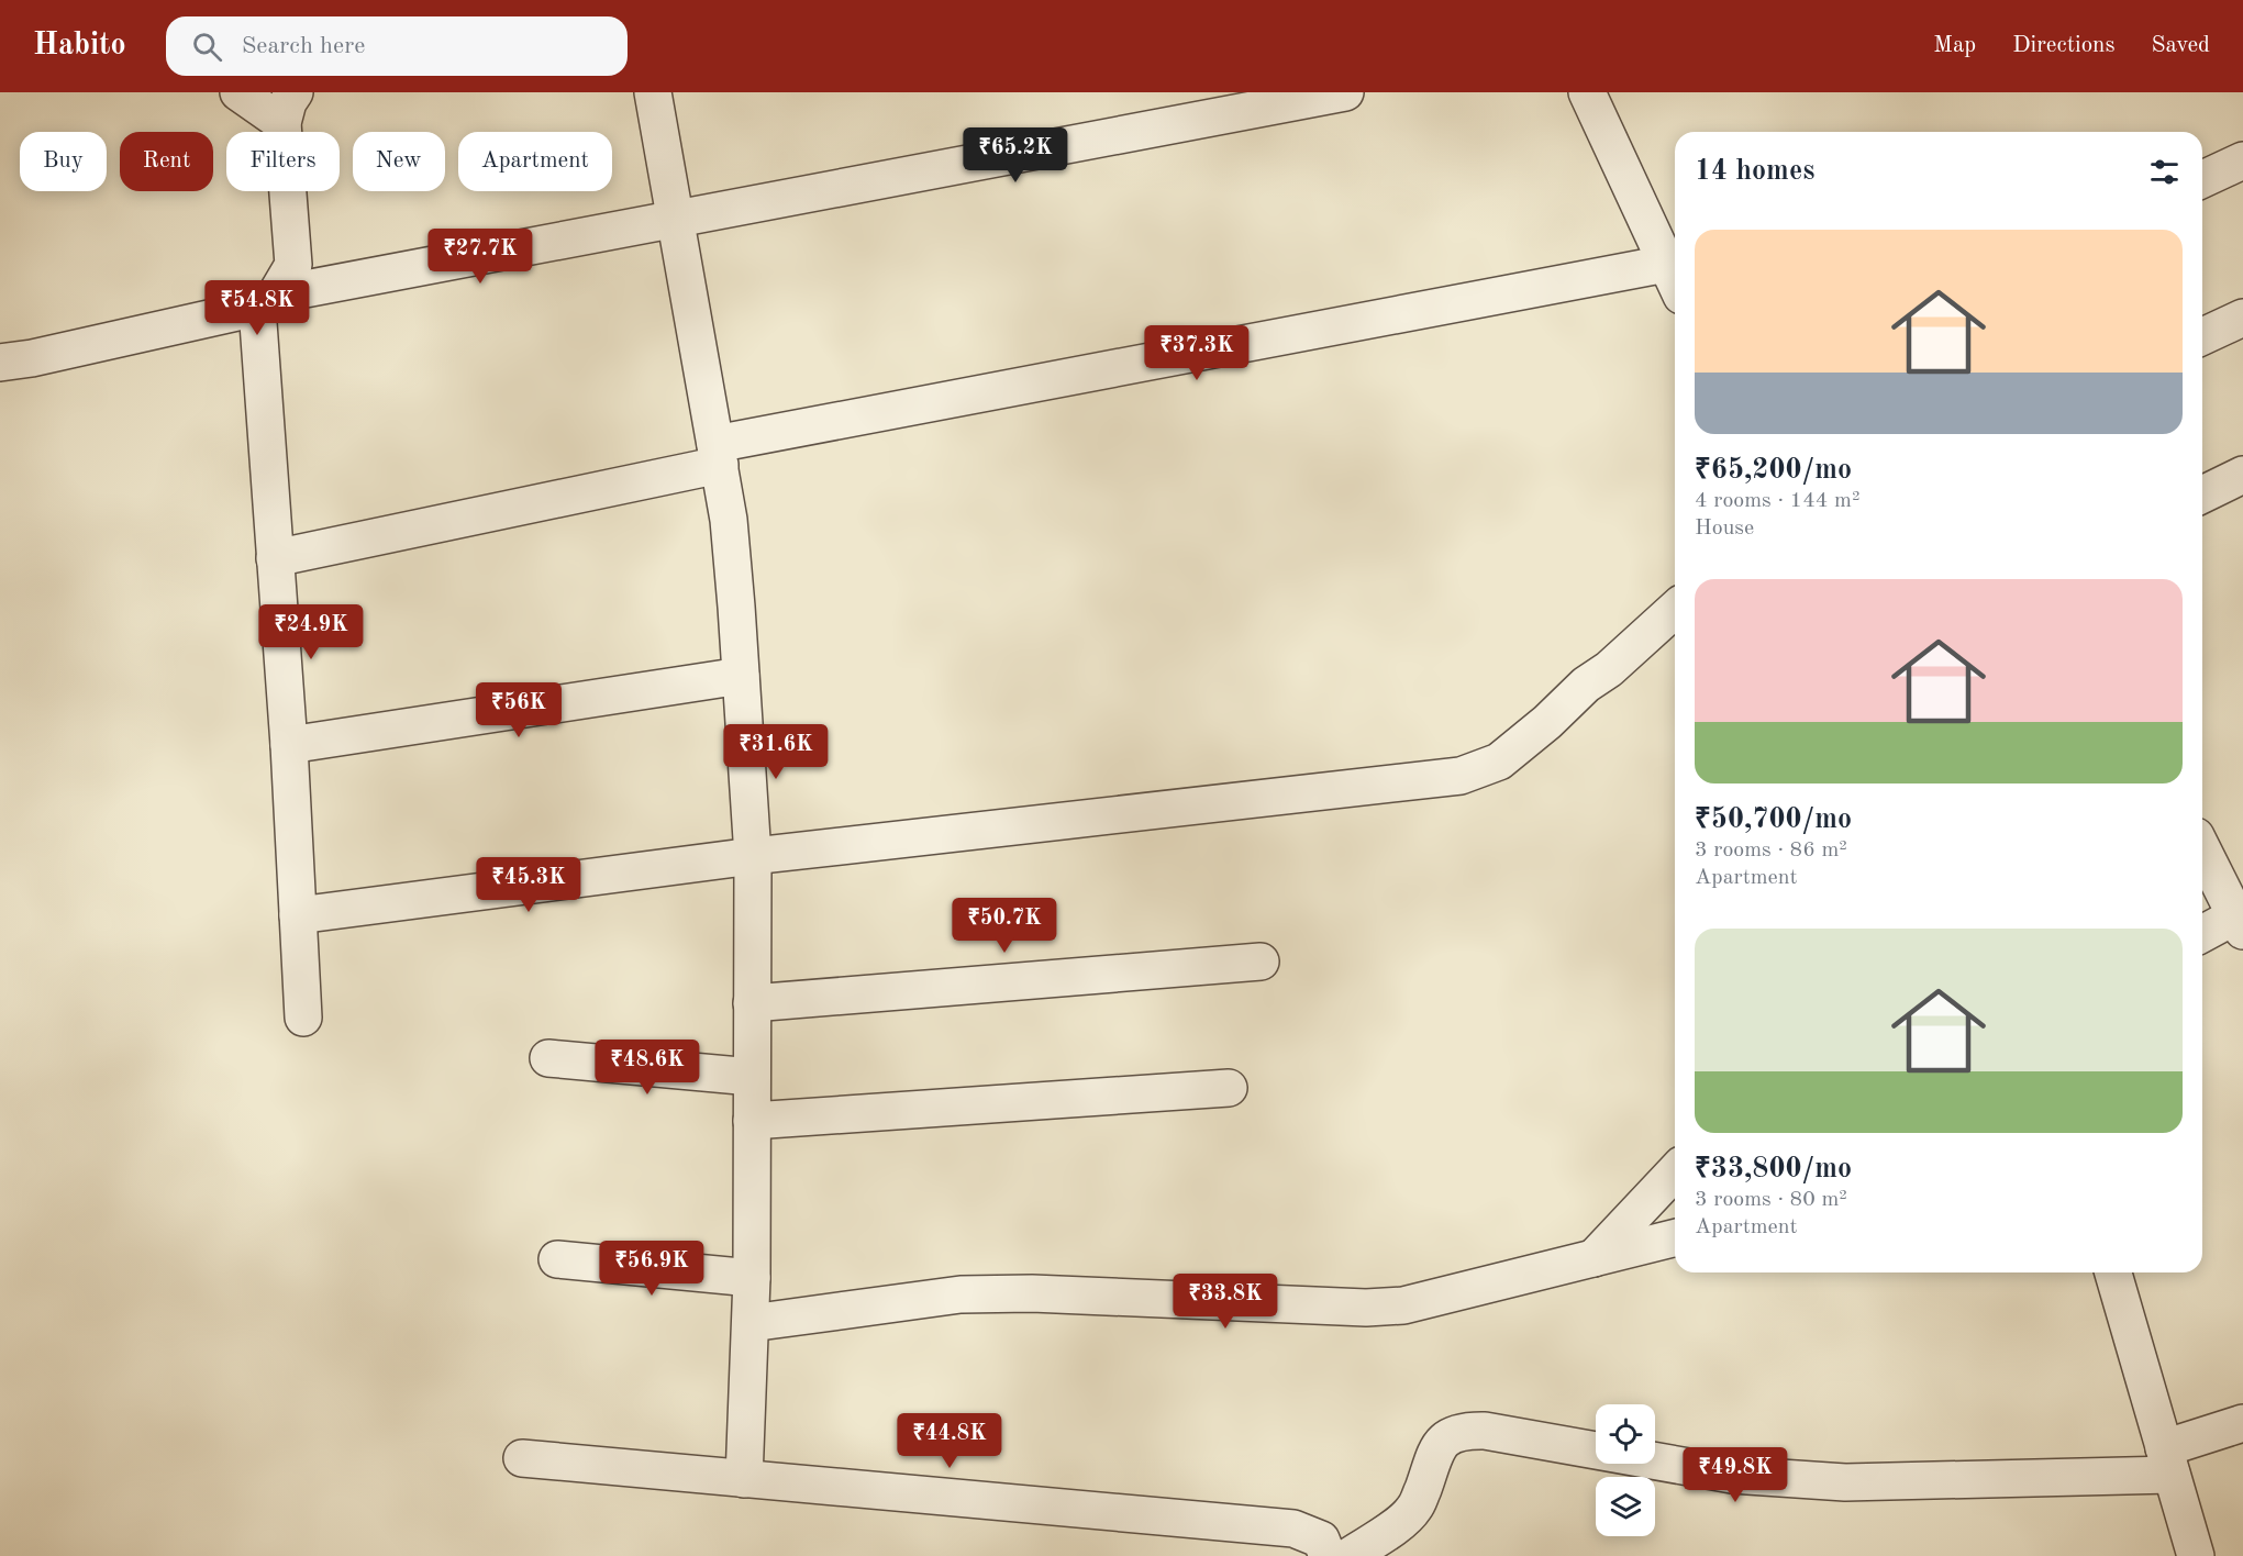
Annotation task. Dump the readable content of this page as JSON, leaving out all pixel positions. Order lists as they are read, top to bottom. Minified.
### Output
{"page":{"header":"Habito","search":"Search here","nav":["Map","Directions","Saved"],"price":["₹65.2K","₹27.7K","₹54.8K","₹37.3K","₹24.9K","₹56K","₹31.6K","₹45.3K","₹50.7K","₹48.6K","₹56.9K","₹33.8K","₹44.8K","₹49.8K"],"chip":["Buy","Rent","Filters","New","Apartment"],"heading":"14 homes","list":[{"name":"₹65,200/mo","note":"4 rooms · 144 m² · House"},{"name":"₹50,700/mo","note":"3 rooms · 86 m² · Apartment"},{"name":"₹33,800/mo","note":"3 rooms · 80 m² · Apartment"}]}}
